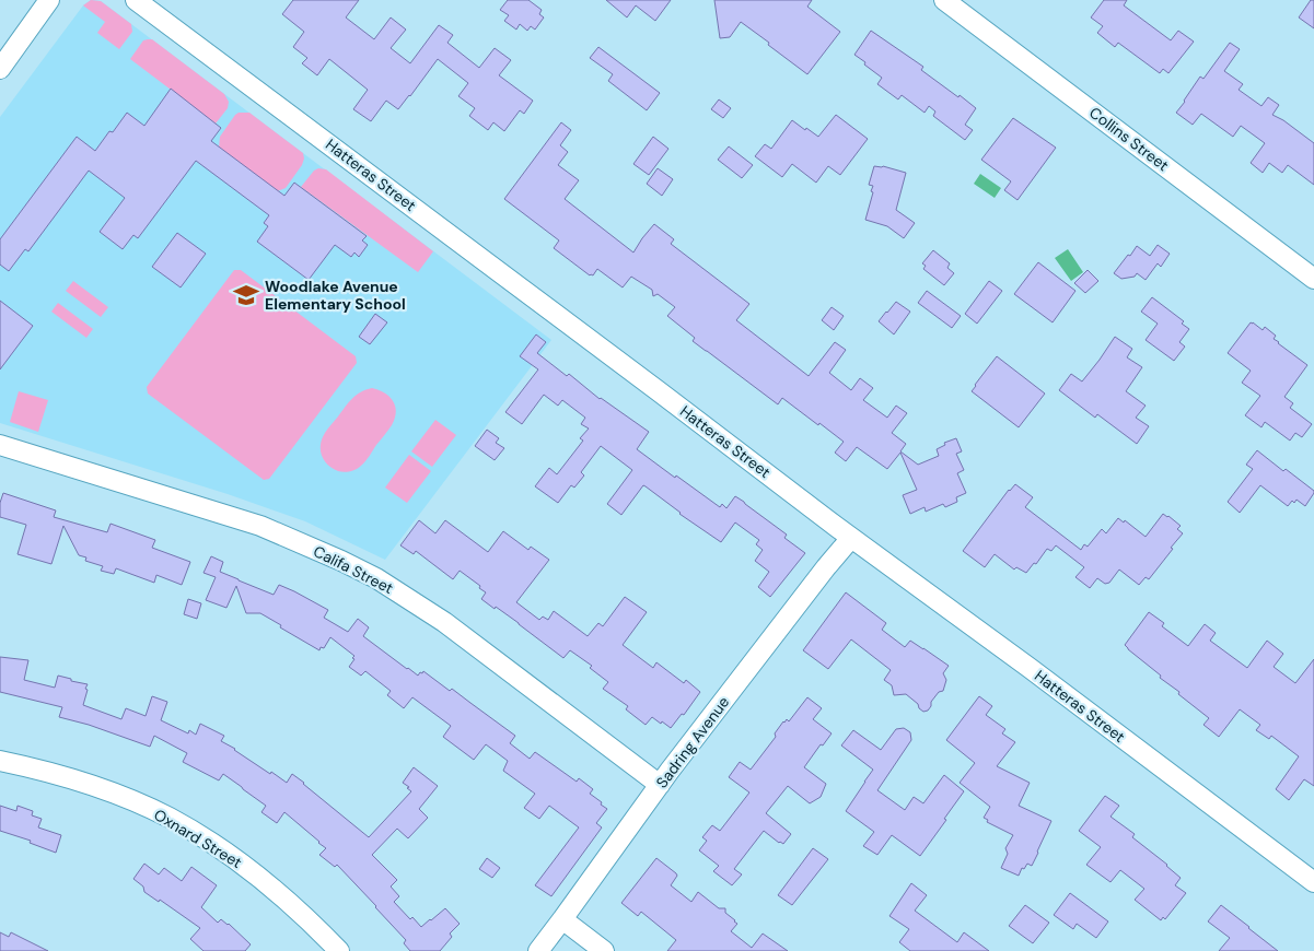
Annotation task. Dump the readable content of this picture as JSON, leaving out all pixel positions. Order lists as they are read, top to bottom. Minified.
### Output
{"streets":{"street":["Collins Street","Hatteras Street","Califa Street","Sadring Avenue","Oxnard Street"]},"crossings":[["Hatteras Street","Sadring Avenue"],["Califa Street","Sadring Avenue"]],"places":{"school or university":["Woodlake Avenue Elementary School"]}}
